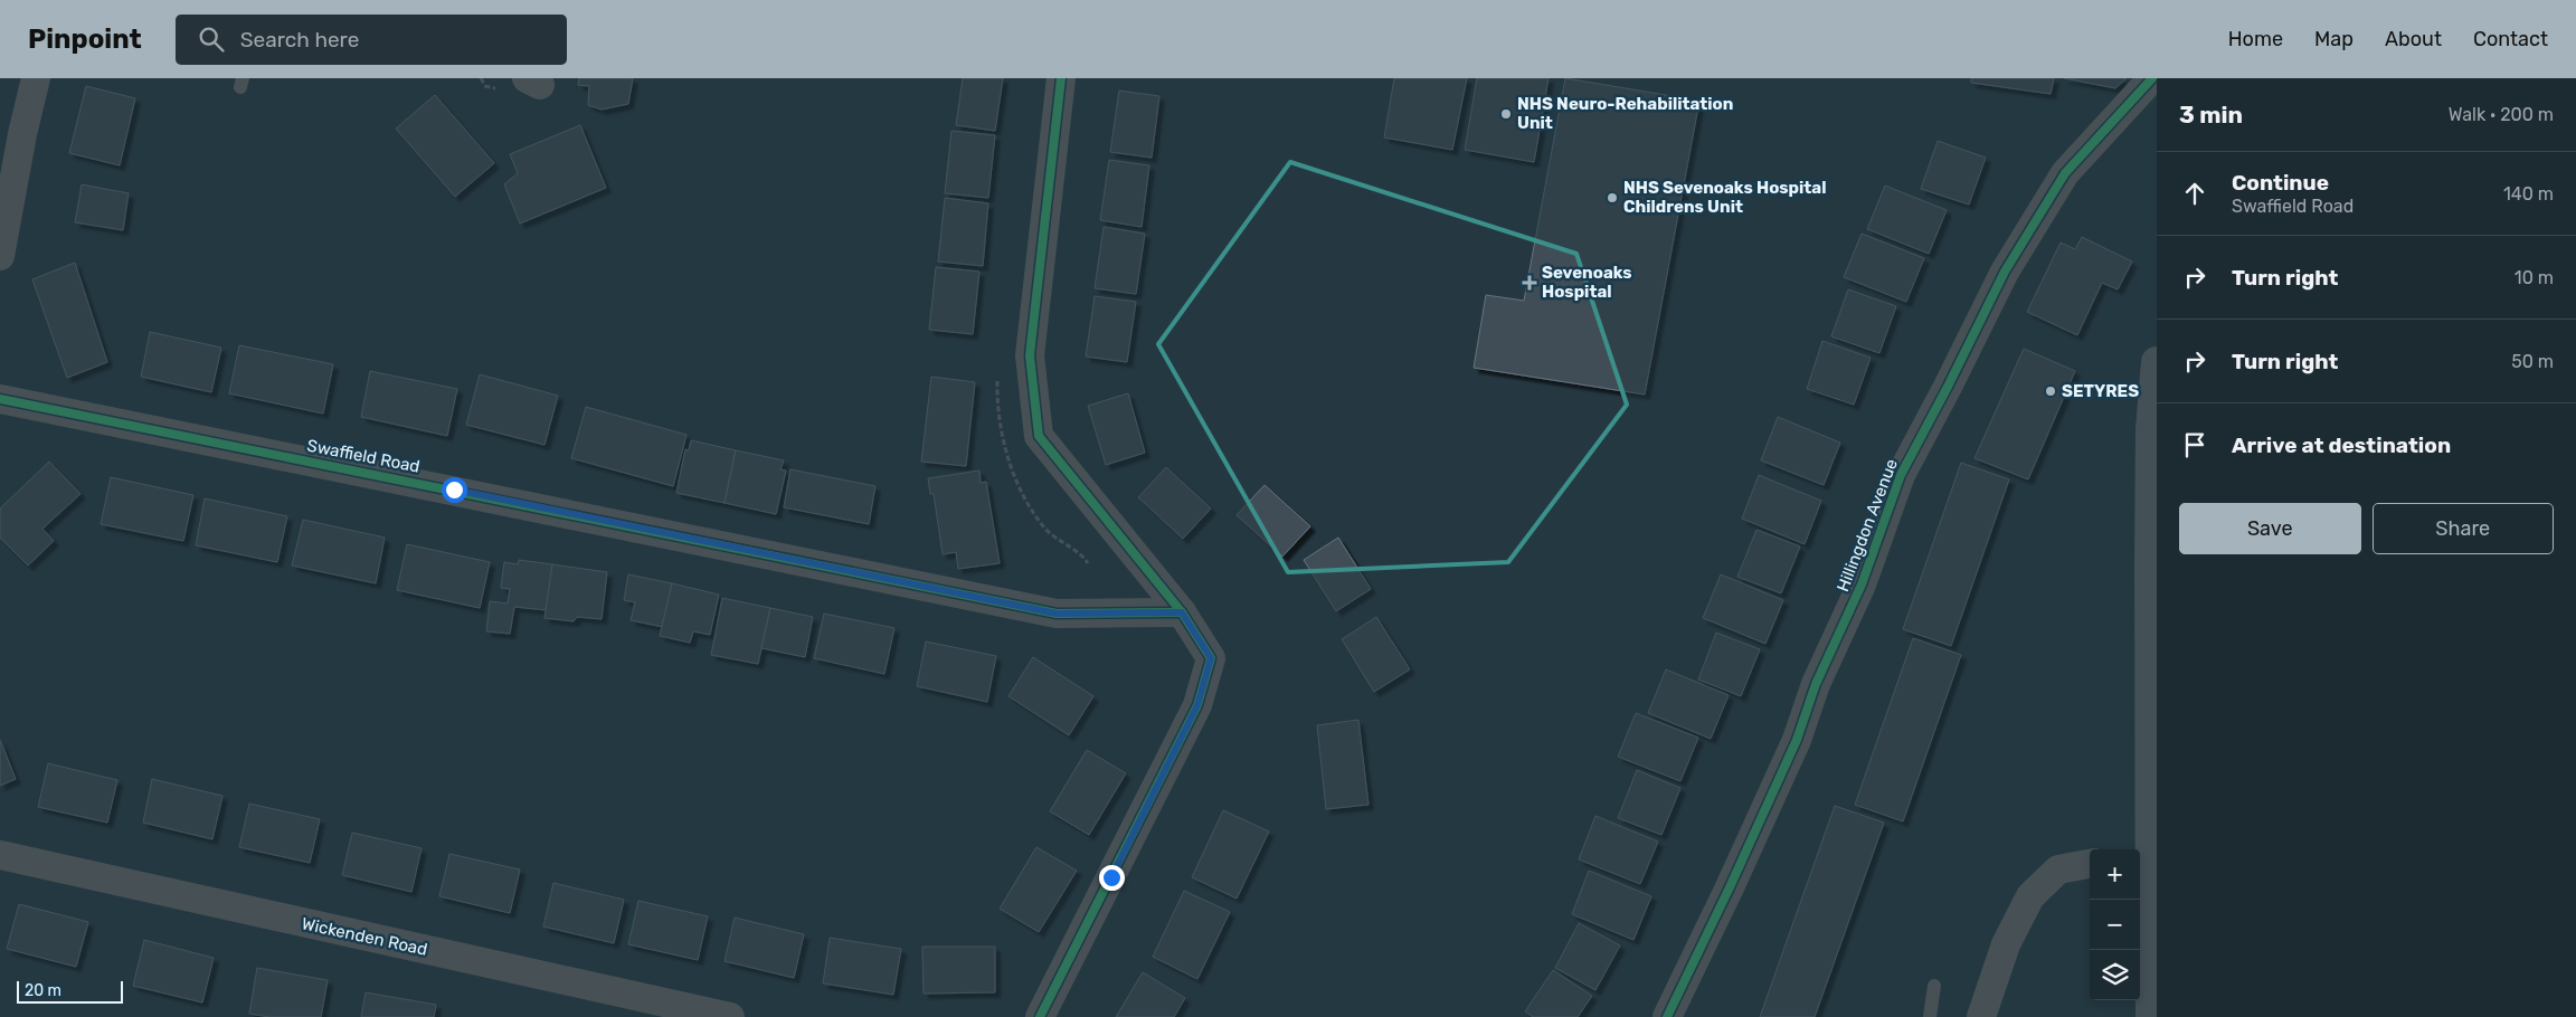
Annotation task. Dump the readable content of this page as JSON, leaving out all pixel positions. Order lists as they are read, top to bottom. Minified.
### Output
{"streets":{"street":["Swaffield Road","Hillingdon Avenue","Wickenden Road"]},"places":{"other":["NHS Neuro-Rehabilitation Unit","NHS Sevenoaks Hospital Childrens Unit","SETYRES"],"health":["Sevenoaks Hospital"]},"scale_bar":"20 m","page":{"header":"Pinpoint","search":"Search here","nav":["Home","Map","About","Contact"],"heading":["3 min","Walk · 200 m"],"list":[["Continue","Swaffield Road","140 m"],["Turn right","10 m"],["Turn right","50 m"],"Arrive at destination"],"buttons":["Save","Share"],"map_buttons":["+","−"],"scale":"20 m"}}
